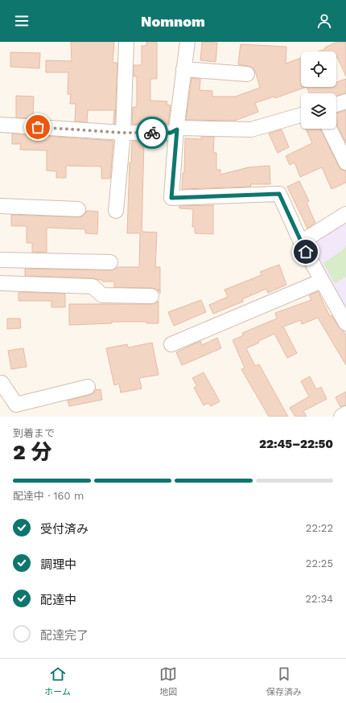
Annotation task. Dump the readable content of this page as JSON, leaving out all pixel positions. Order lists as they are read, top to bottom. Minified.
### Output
{"page":{"header":"Nomnom","heading":["2 分","到着まで","22:45–22:50"],"bar":"配達中 · 160 m","list":[["受付済み","22:22"],["調理中","22:25"],["配達中","22:34"],"配達完了"],"tabs":["ホーム","地図","保存済み"]}}
